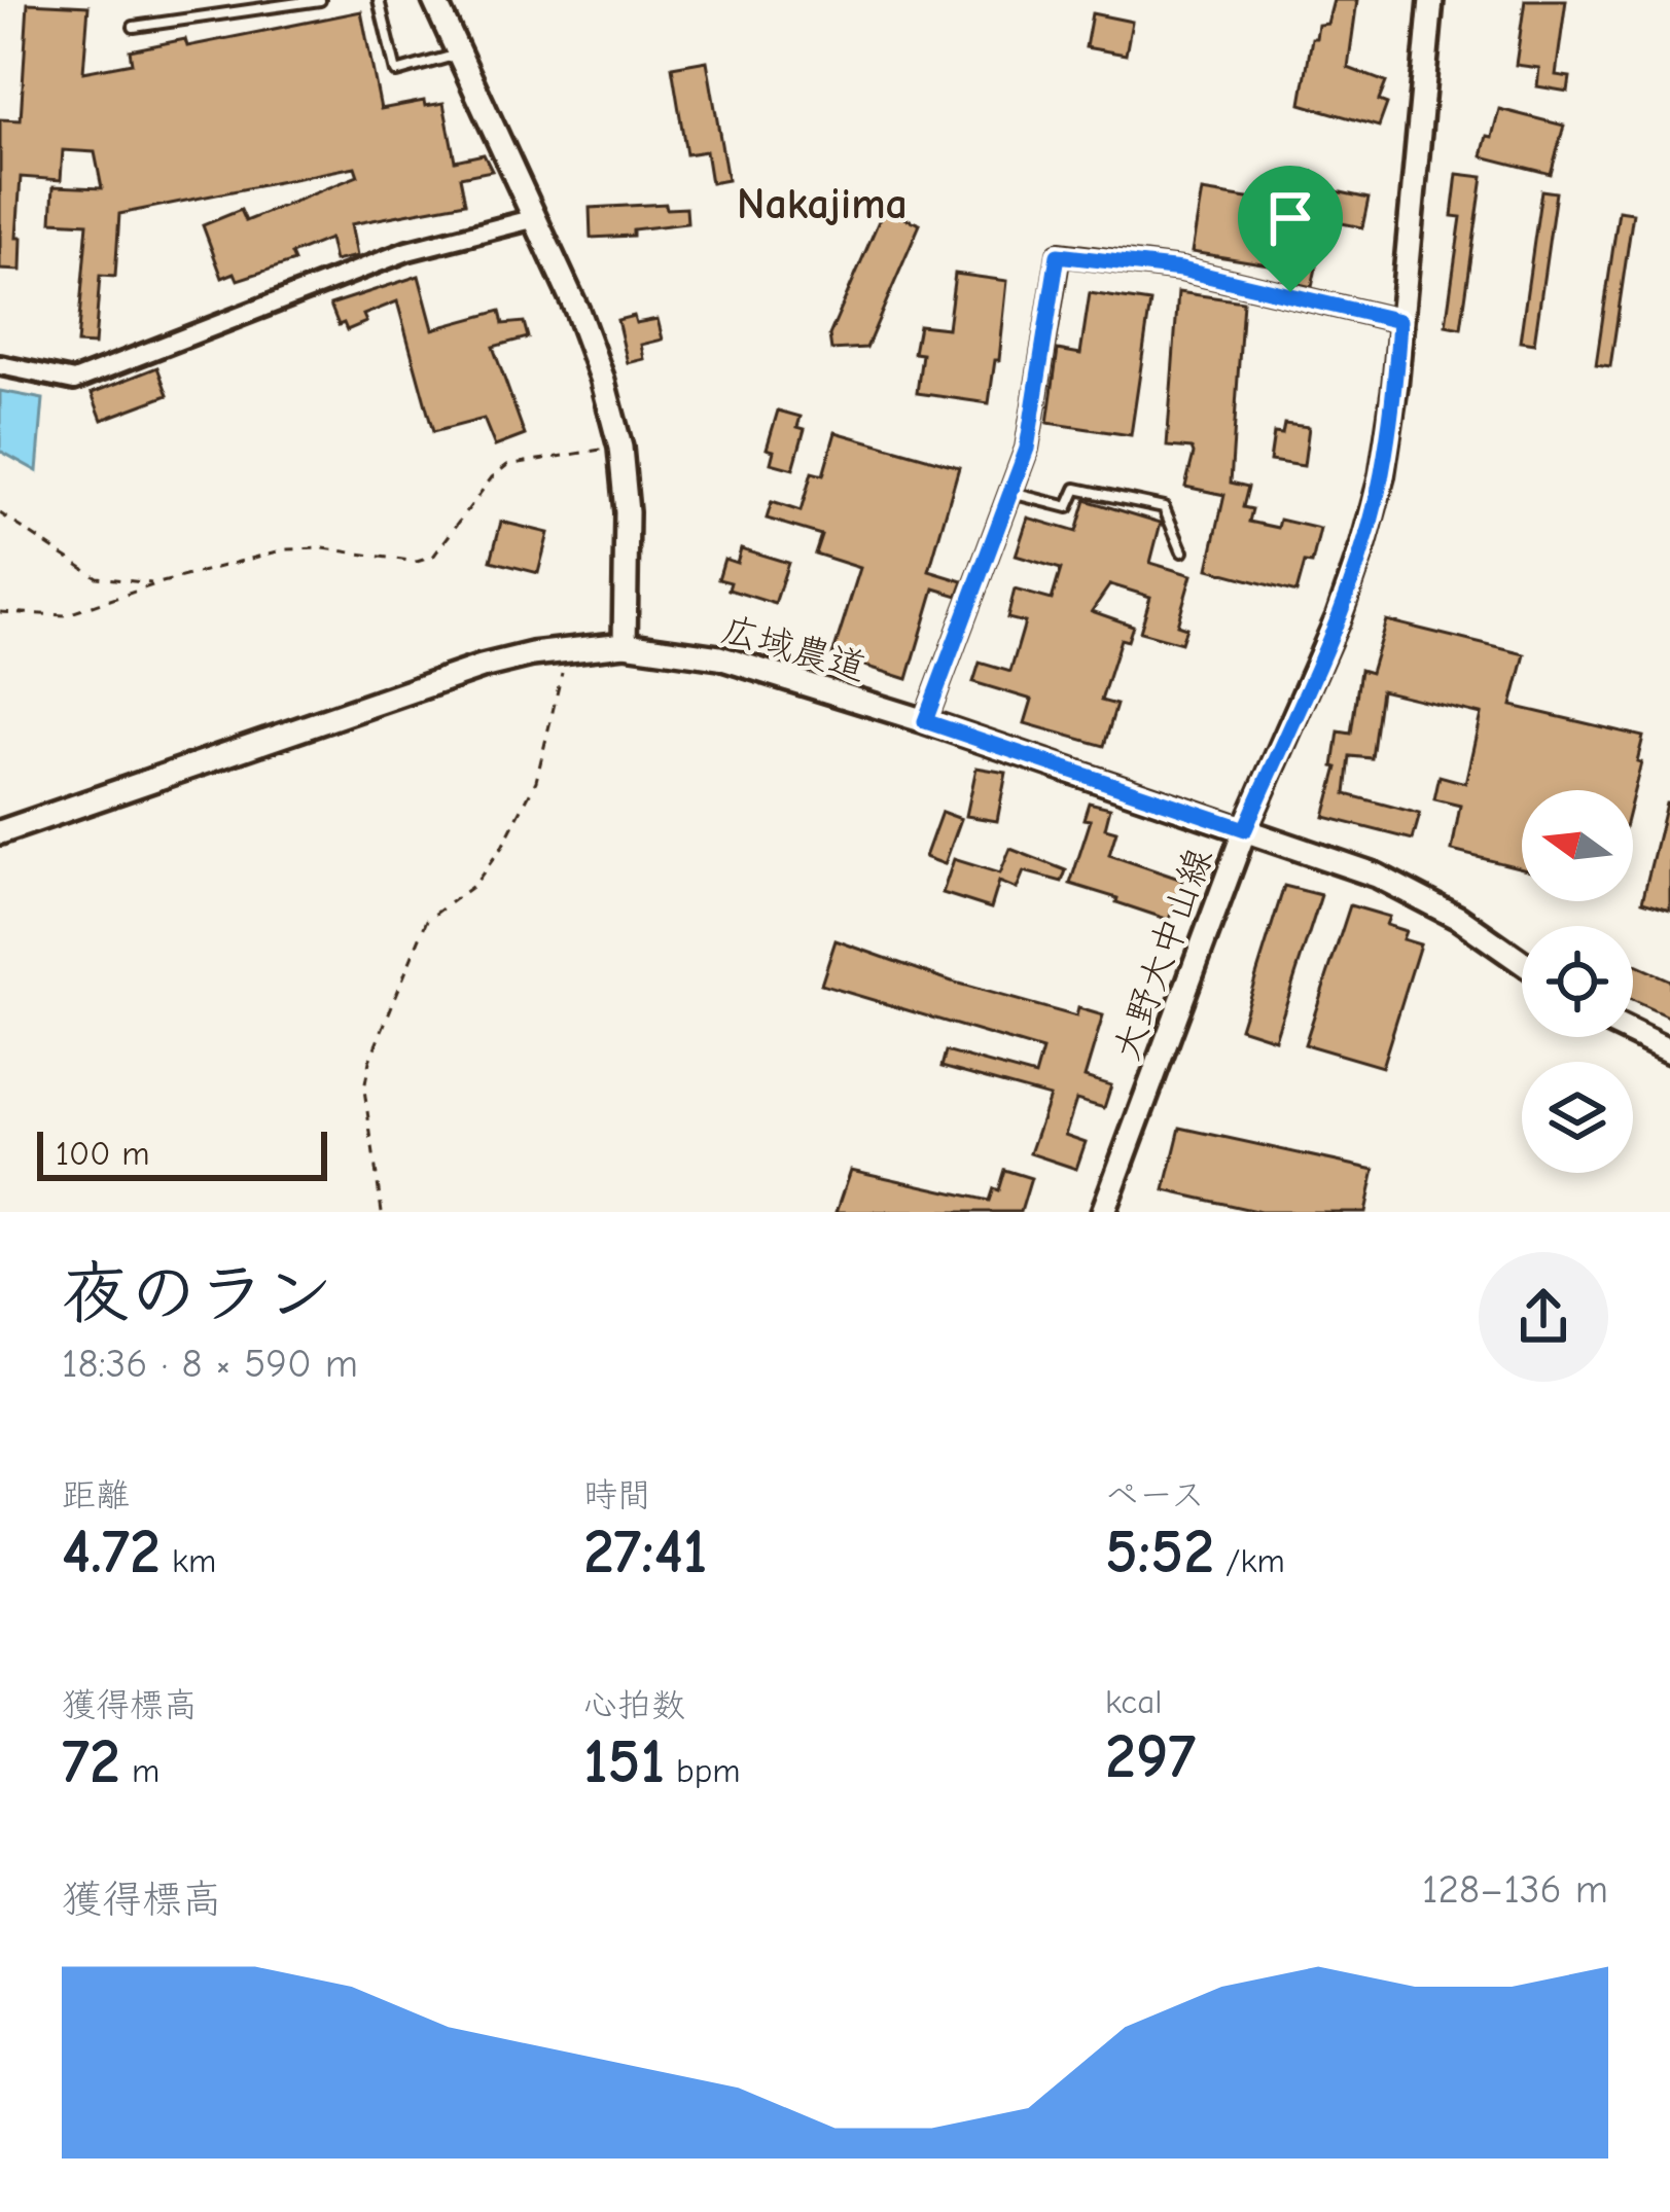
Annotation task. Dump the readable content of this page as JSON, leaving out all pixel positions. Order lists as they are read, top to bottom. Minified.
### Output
{"streets":{"street":["広域農道","大野大中山線"]},"crossings":[["広域農道","大野大中山線"]],"districts":["Nakajima"],"scale_bar":"100 m","north":"left","page":{"scale":"100 m","heading":["夜のラン","18:36 · 8 × 590 m"],"stats":[["距離","4.72 km"],["時間","27:41"],["ペース","5:52 /km"],["獲得標高","72 m"],["心拍数","151 bpm"],["kcal","297"]],"chart":["獲得標高","128–136 m"]}}
